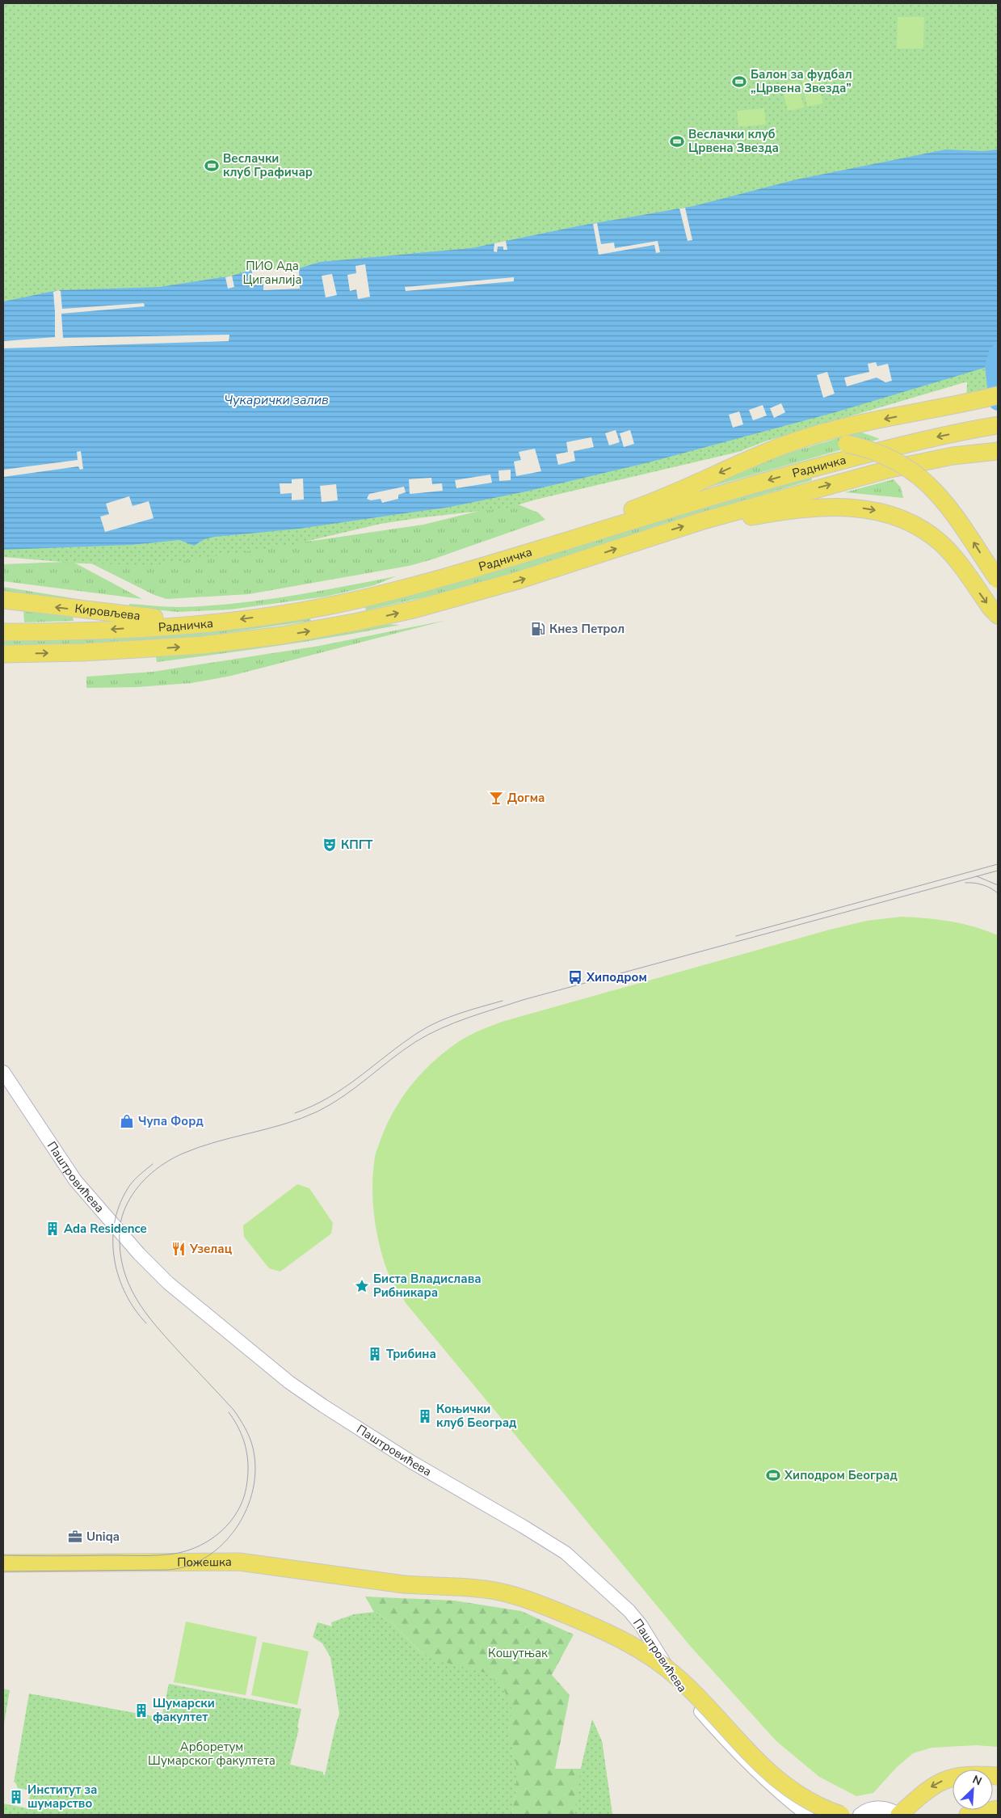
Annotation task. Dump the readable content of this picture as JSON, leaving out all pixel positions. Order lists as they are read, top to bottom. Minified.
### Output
{"streets":{"main road":["Радничка","Кировљева","Пожешка"],"street":["Паштровићева"]},"crossings":[["Радничка","Кировљева"]],"one_way":["Кировљева"],"water":["Чукарички залив"],"parks":["ПИО Ада Циганлија","Кошутњак","Арборетум Шумарског факултета"],"places":{"sports":["Балон за фудбал „Црвена Звезда”","Веслачки клуб Црвена Звезда","Веслачки клуб Графичар","Хиподром Београд"],"fuel station":["Кнез Петрол"],"bar":["Догма"],"theatre":["КПГТ"],"bus stop":["Хиподром"],"shop":["Чупа Форд"],"building":["Ada Residence","Трибина","Коњички клуб Београд","Шумарски факултет","Институт за шумарство"],"restaurant":["Узелац"],"place":["Биста Владислава Рибникара"],"office":["Uniqa"]},"north":"top right"}
